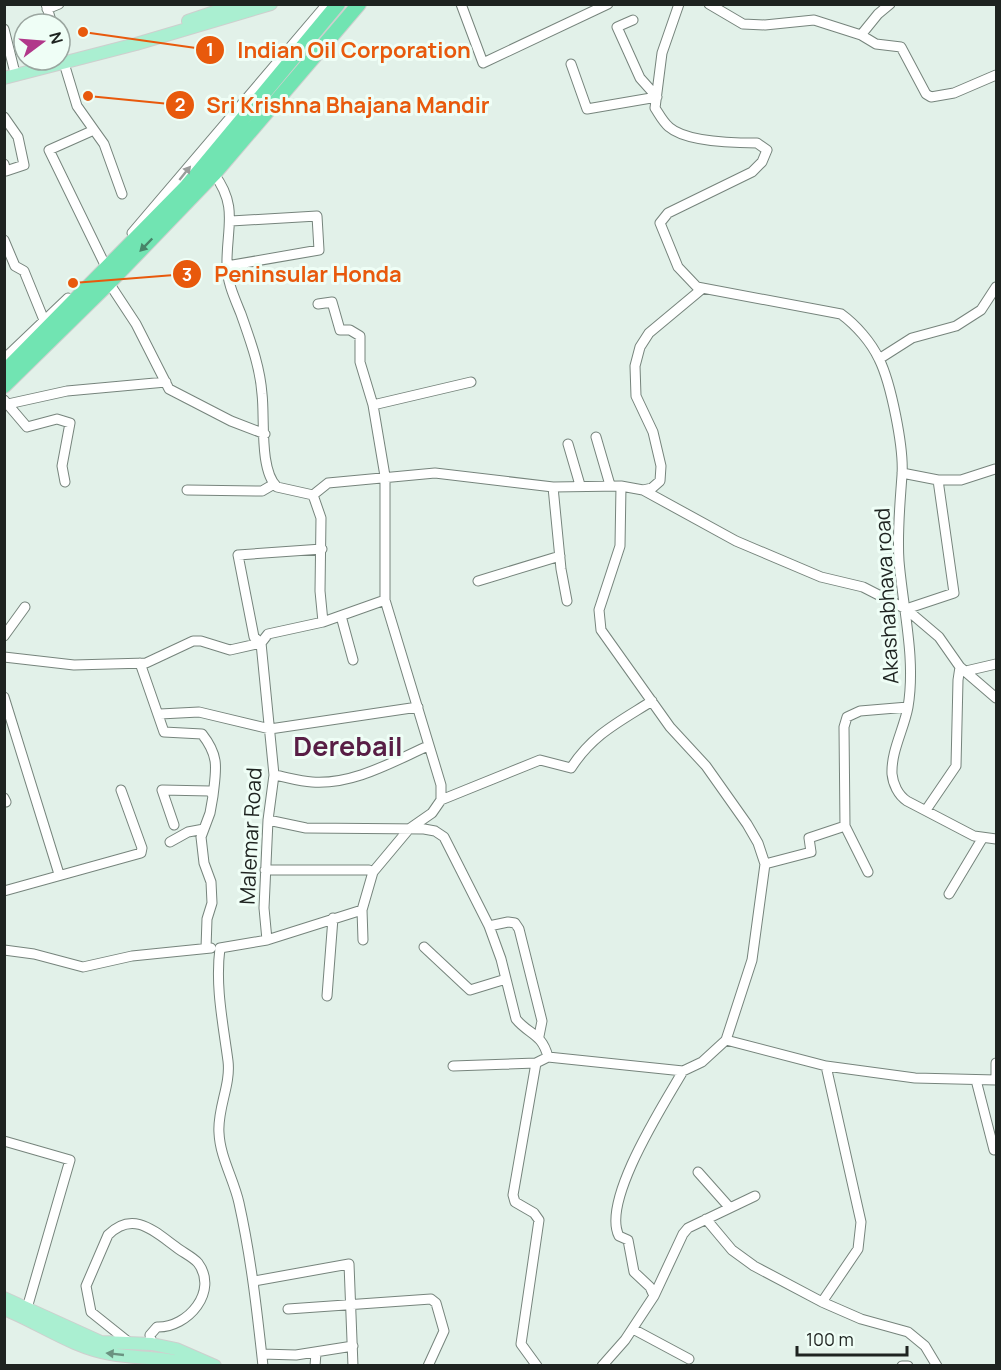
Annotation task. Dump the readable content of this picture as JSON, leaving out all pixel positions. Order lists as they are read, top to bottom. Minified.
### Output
{"streets":{"street":["Akashabhava road","Malemar Road"]},"districts":["Derebail"],"places":["Indian Oil Corporation","Sri Krishna Bhajana Mandir","Peninsular Honda"],"scale_bar":"100 m","north":"right"}
